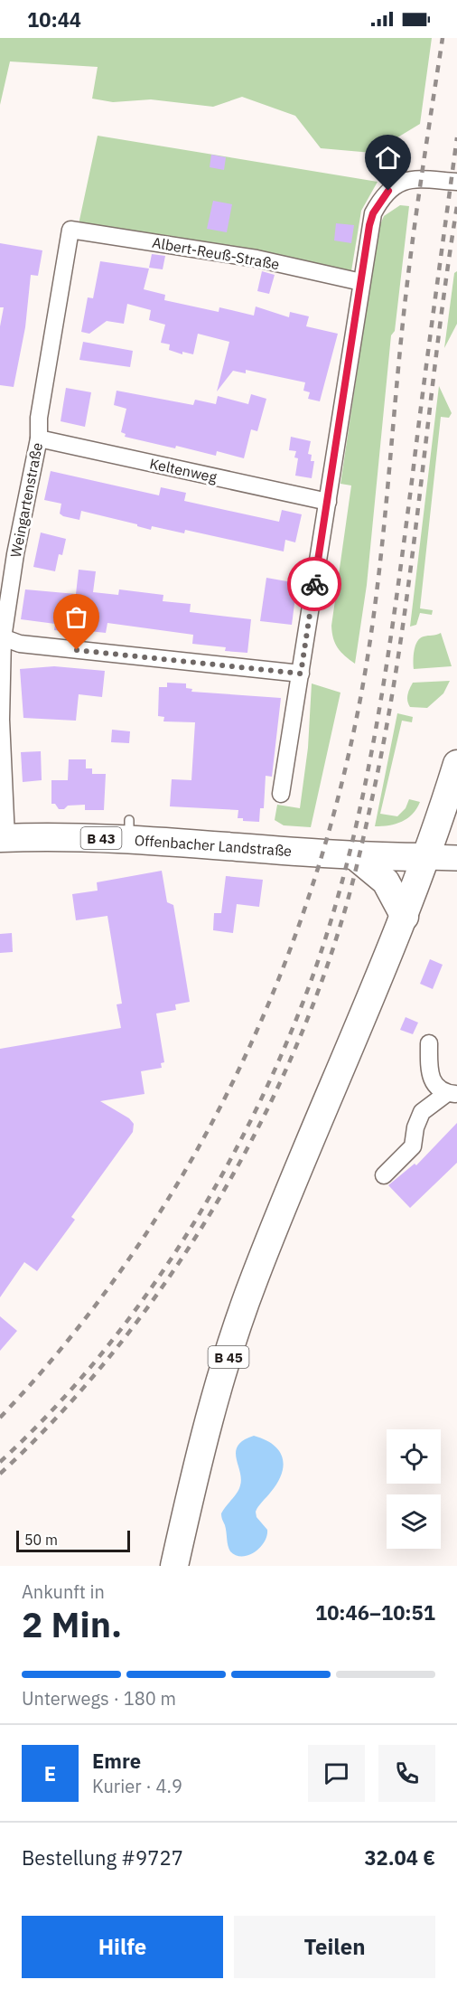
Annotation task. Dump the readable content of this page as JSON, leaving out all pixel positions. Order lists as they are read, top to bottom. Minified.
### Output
{"streets":{"main road":["B 43","Offenbacher Landstraße","B 45"],"street":["Albert-Reuß-Straße","Keltenweg","Weingartenstraße"]},"crossings":[["Albert-Reuß-Straße","Weingartenstraße"],["Keltenweg","Weingartenstraße"],["Weingartenstraße","Offenbacher Landstraße"],["Offenbacher Landstraße","B 45"]],"scale_bar":"50 m","page":{"status":"10:44","scale":"50 m","heading":["2 Min.","Ankunft in","10:46–10:51"],"panel":["Emre","Kurier · 4.9","Bestellung #9727","32.04 €"],"bar":"Unterwegs · 180 m","round":"E","buttons":["Hilfe","Teilen"]}}
